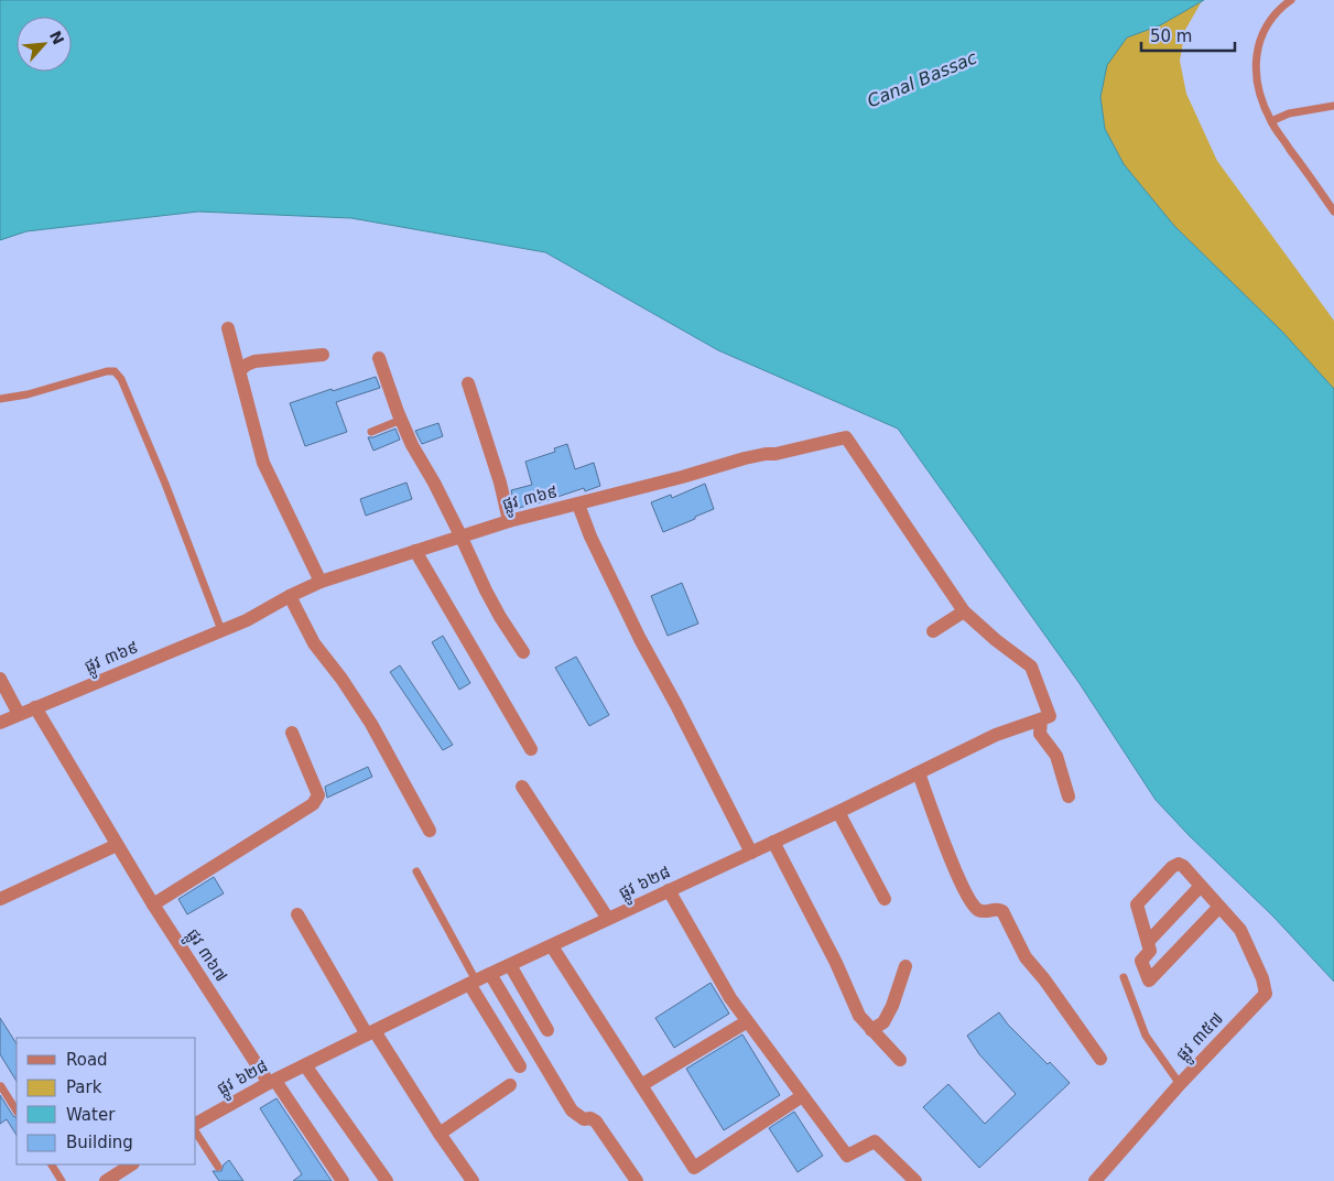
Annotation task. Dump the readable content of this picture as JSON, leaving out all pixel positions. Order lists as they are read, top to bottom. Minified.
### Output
{"streets":{"street":["ផ្លូវ ៣៦៩","ផ្លូវ ៦២៨","ផ្លូវ ៣៦៧","ផ្លូវ ៣៥៧"]},"crossings":[["ផ្លូវ ៣៦៩","ផ្លូវ ៦២៨"],["ផ្លូវ ៣៦៩","ផ្លូវ ៣៦៧"],["ផ្លូវ ៦២៨","ផ្លូវ ៣៦៧"]],"water":["Canal Bassac"],"legend":["Road","Park","Water","Building"],"scale_bar":"50 m","north":"top right"}
